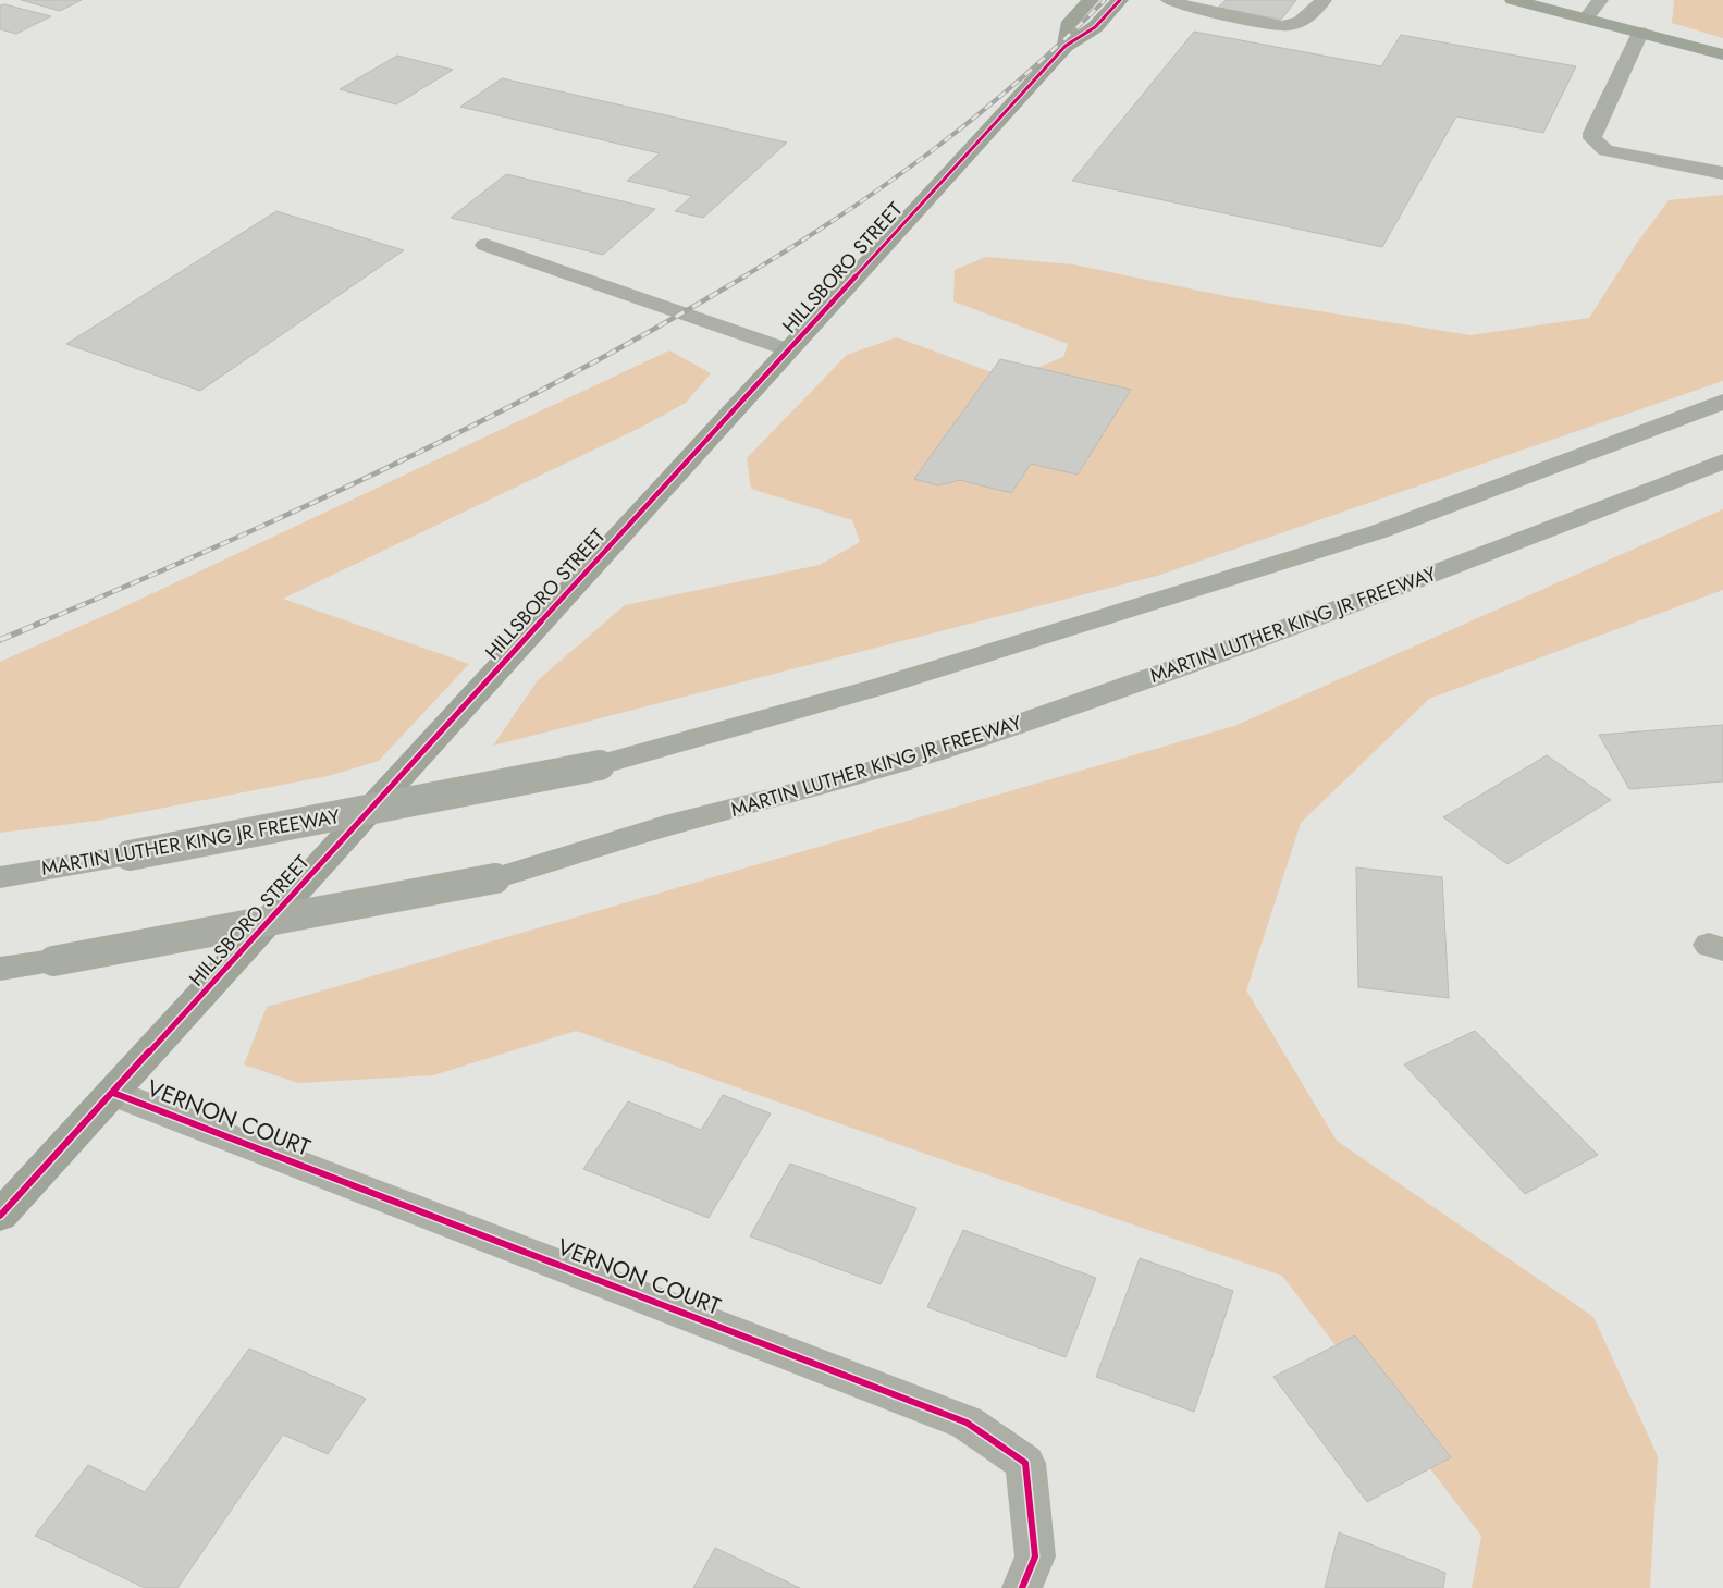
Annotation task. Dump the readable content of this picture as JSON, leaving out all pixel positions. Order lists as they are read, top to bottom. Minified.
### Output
{"streets":{"highway":["MARTIN LUTHER KING JR FREEWAY"],"street":["HILLSBORO STREET","VERNON COURT"]},"crossings":[["HILLSBORO STREET","VERNON COURT"]]}
